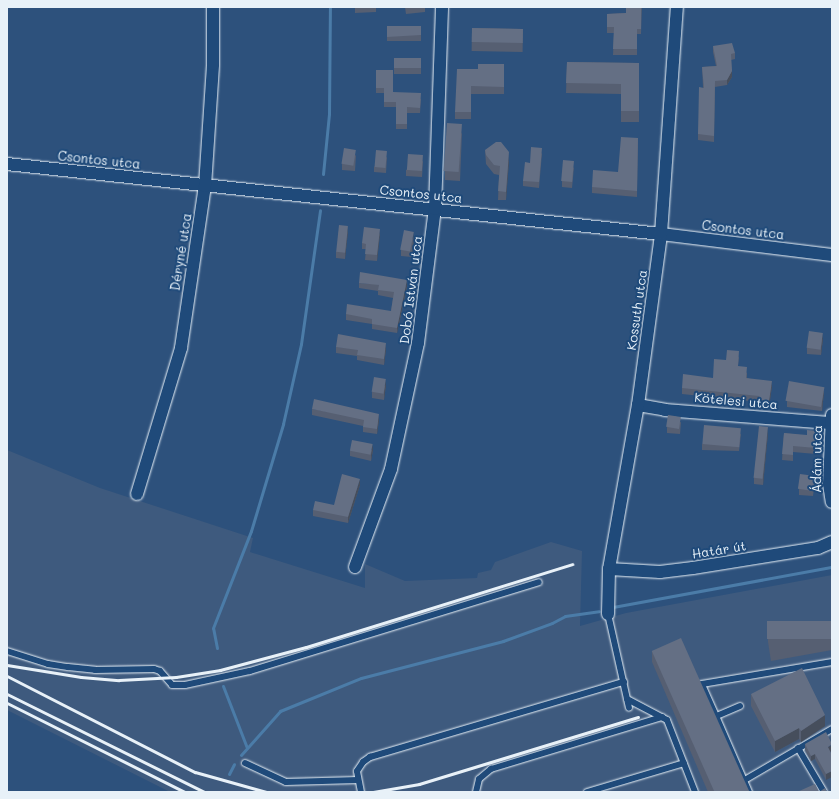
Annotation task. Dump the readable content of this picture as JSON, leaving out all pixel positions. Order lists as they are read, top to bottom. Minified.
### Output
{"streets":{"street":["Csontos utca","Déryné utca","Dobó István utca","Kossuth utca","Kötelesi utca","Ádám utca","Határ út"]},"crossings":[["Csontos utca","Déryné utca"],["Csontos utca","Dobó István utca"],["Csontos utca","Kossuth utca"],["Kossuth utca","Kötelesi utca"],["Kossuth utca","Határ út"],["Kötelesi utca","Ádám utca"]]}
